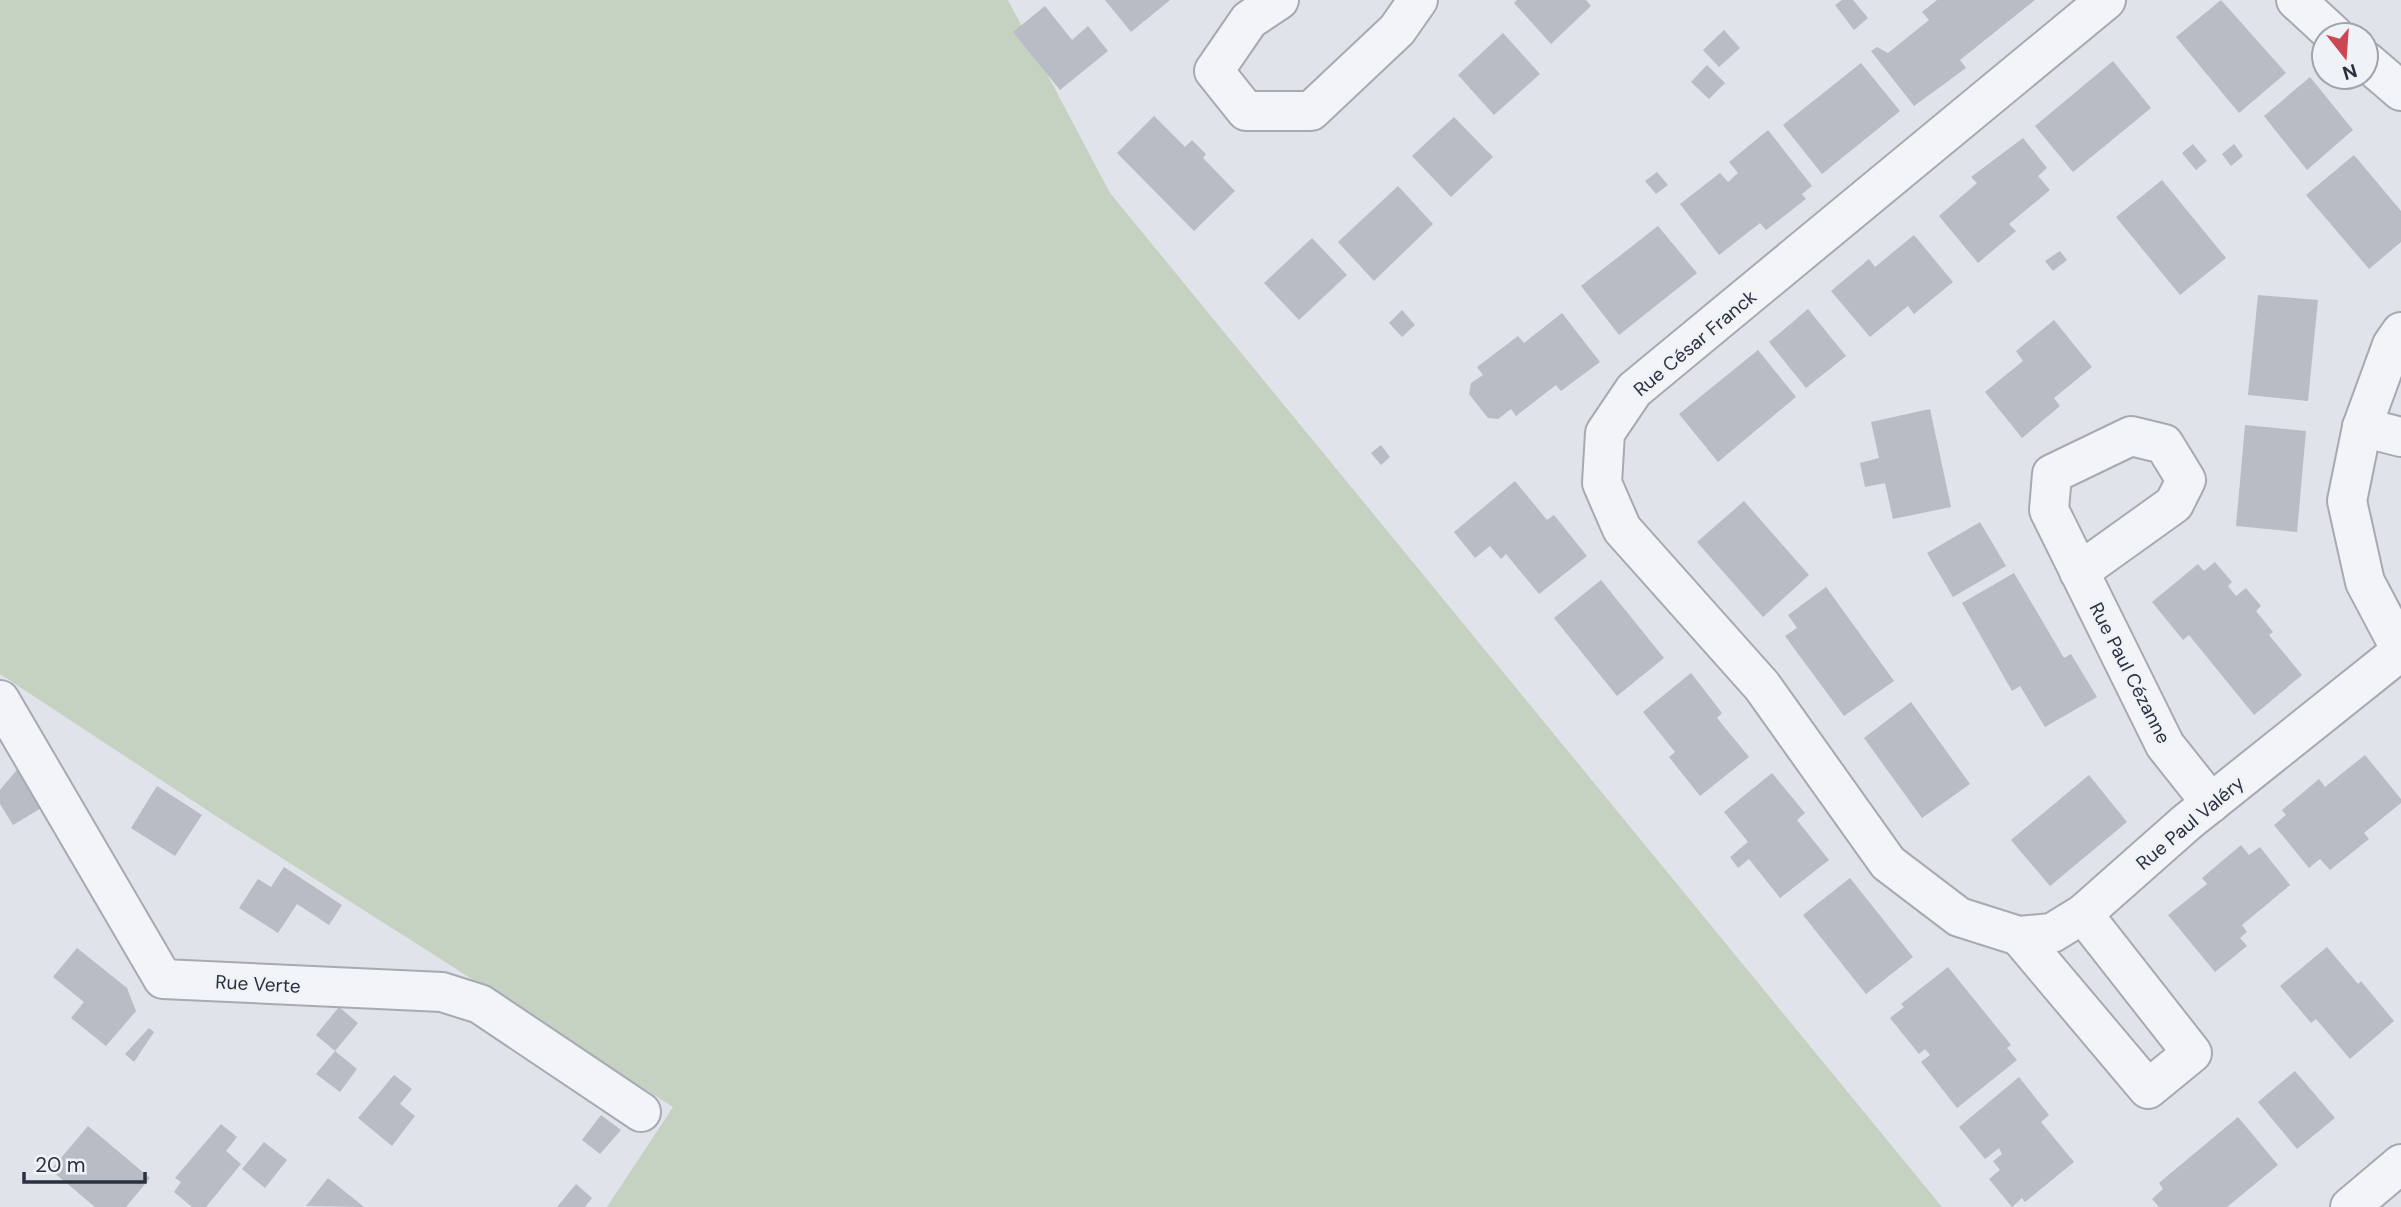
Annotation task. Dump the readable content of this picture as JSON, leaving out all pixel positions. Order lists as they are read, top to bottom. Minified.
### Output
{"streets":{"street":["Rue César Franck","Rue Paul Cézanne","Rue Paul Valéry","Rue Verte"]},"crossings":[["Rue César Franck","Rue Paul Valéry"],["Rue Paul Cézanne","Rue Paul Valéry"]],"scale_bar":"20 m","north":"bottom"}
